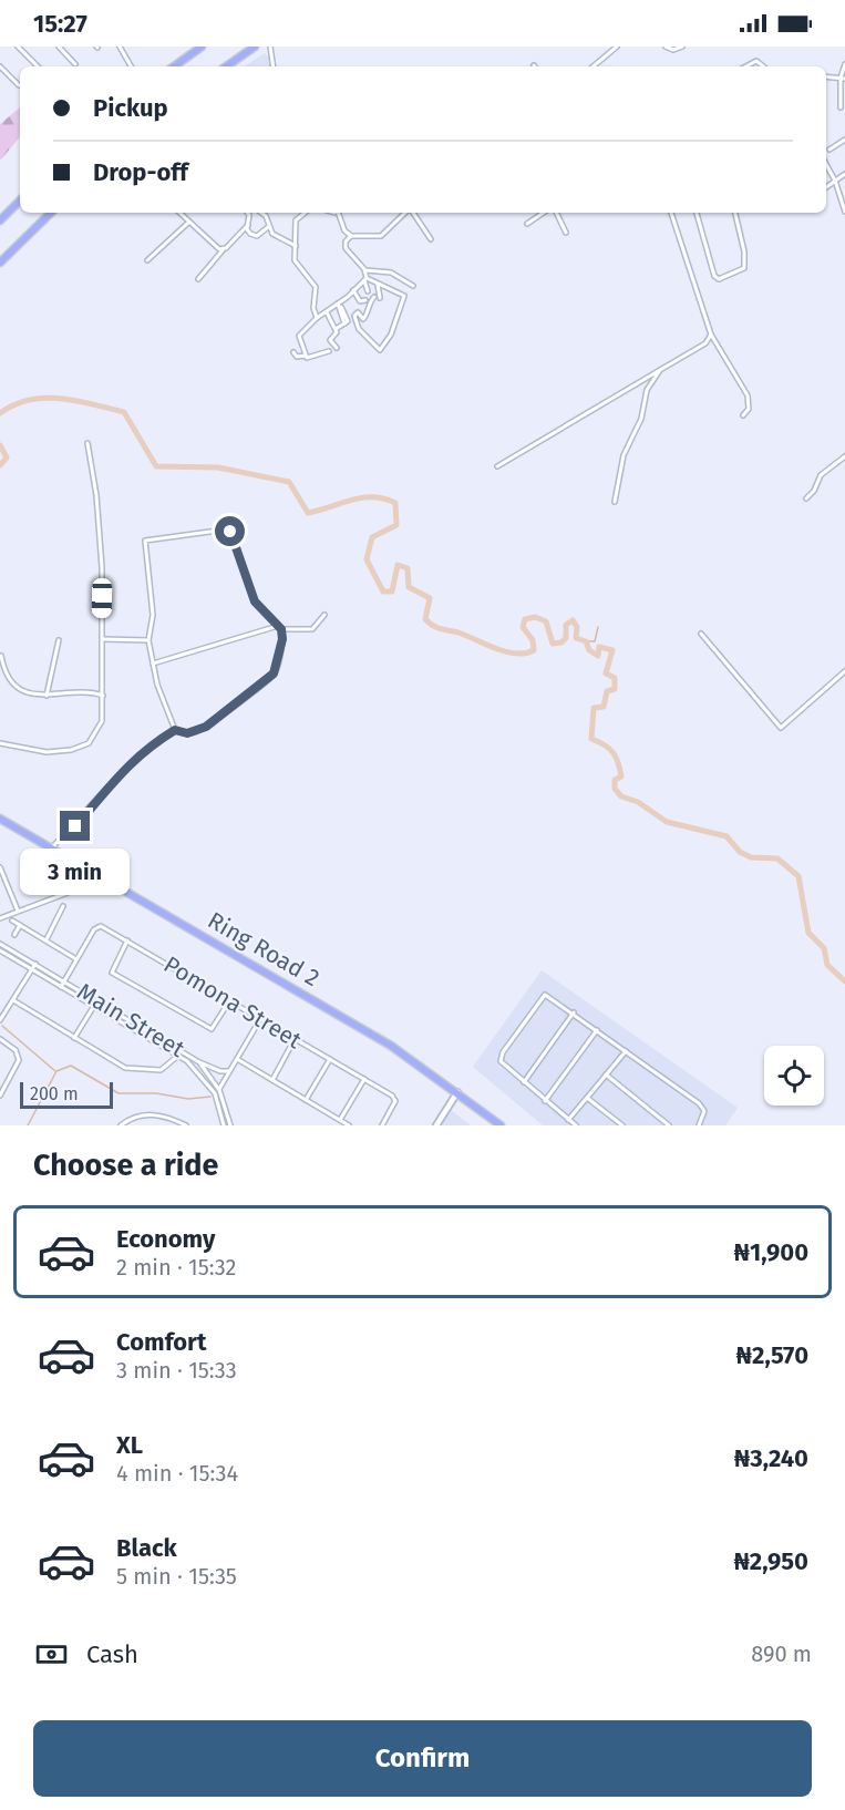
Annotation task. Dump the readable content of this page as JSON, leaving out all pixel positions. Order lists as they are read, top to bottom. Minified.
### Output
{"streets":{"main road":["Ring Road 2"],"street":["Pomona Street","Main Street"]},"crossings":[["Pomona Street","Main Street"]],"scale_bar":"200 m","page":{"status":"15:27","banner":["Pickup","Drop-off"],"bubble":"3 min","scale":"200 m","heading":"Choose a ride","list":[{"name":"Economy","note":"2 min · 15:32","value":"₦1,900"},{"name":"Comfort","note":"3 min · 15:33","value":"₦2,570"},{"name":"XL","note":"4 min · 15:34","value":"₦3,240"},{"name":"Black","note":"5 min · 15:35","value":"₦2,950"}],"pay":["Cash","890 m"],"buttons":"Confirm"}}
